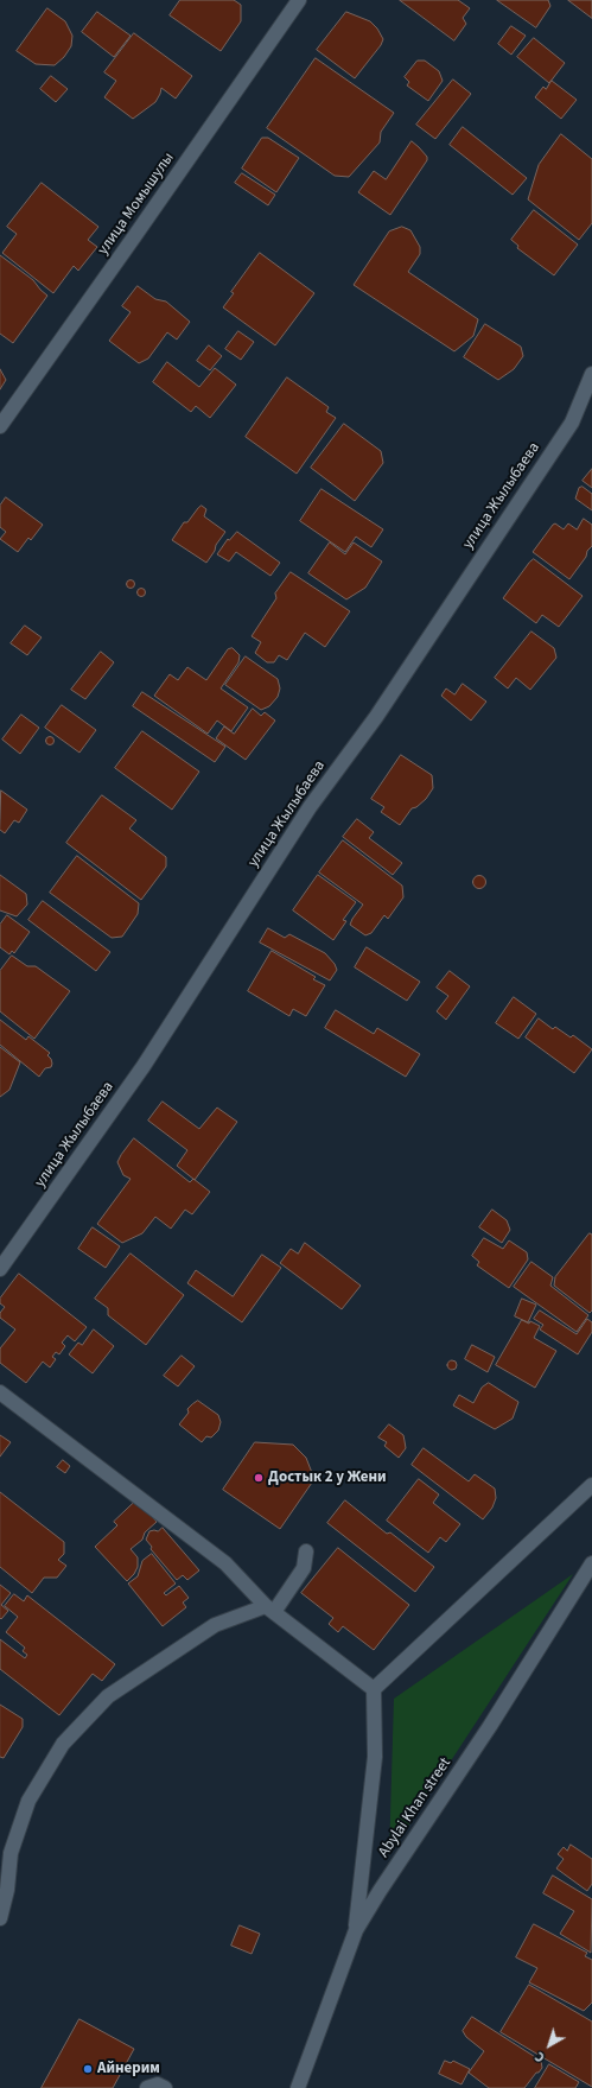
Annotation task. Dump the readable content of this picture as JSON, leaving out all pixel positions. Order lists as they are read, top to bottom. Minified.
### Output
{"streets":{"street":["улица Момышулы","улица Жылыбаева","Abylai Khan street"]},"places":["Достык 2 у Жени","Айнерим"],"north":"bottom left"}
